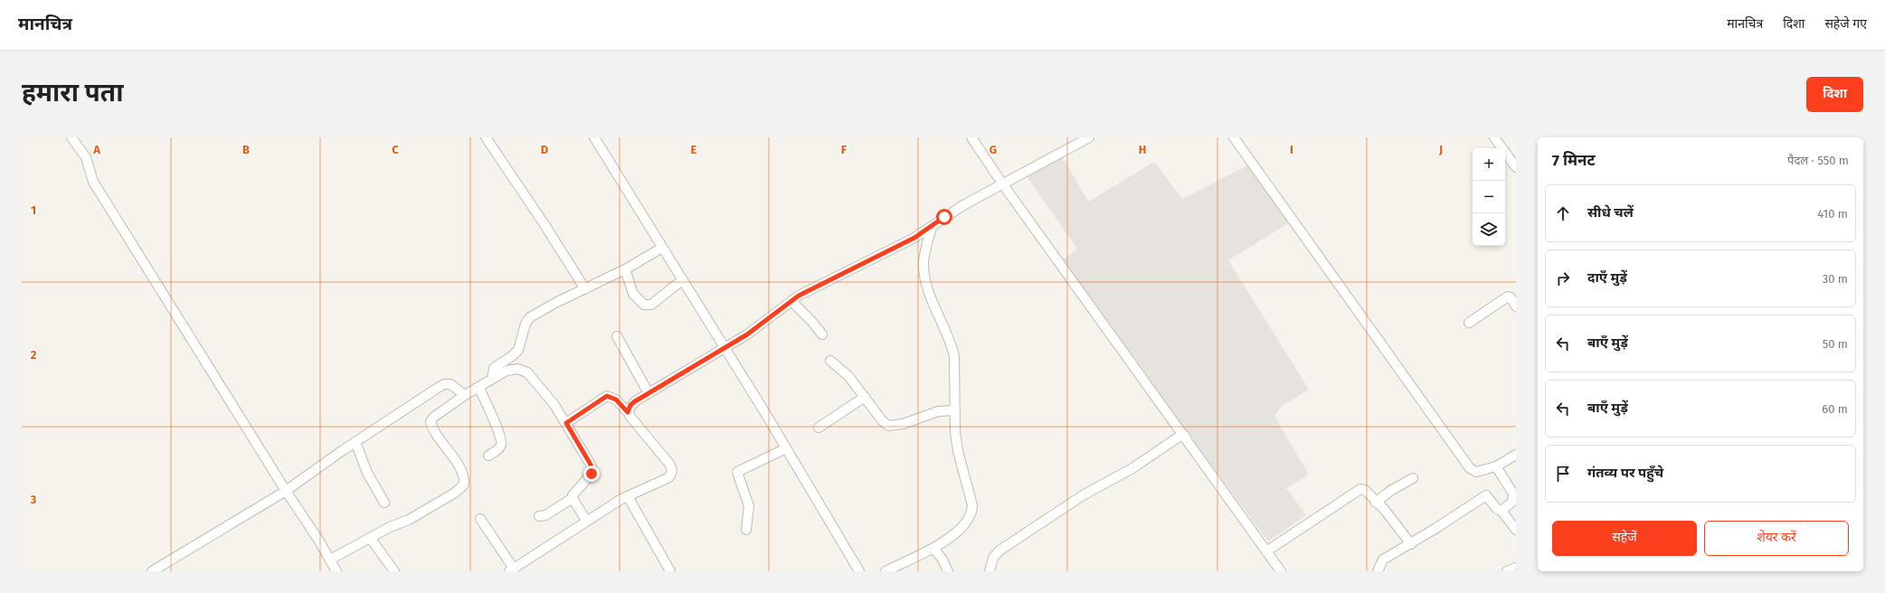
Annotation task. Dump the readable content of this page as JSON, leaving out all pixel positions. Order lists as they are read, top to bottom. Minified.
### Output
{"page":{"header":"मानचित्र","nav":["मानचित्र","दिशा","सहेजे गए"],"buttons":["दिशा",["सहेजें","शेयर करें"]],"title":"हमारा पता","heading":["7 मिनट","पैदल · 550 m"],"map_buttons":["+","−"],"list":[["सीधे चलें","410 m"],["दाएँ मुड़ें","30 m"],["बाएँ मुड़ें","50 m"],["बाएँ मुड़ें","60 m"],"गंतव्य पर पहुँचे"]},"grid":{"columns":["A","B","C","D","E","F","G","H","I","J"],"rows":["1","2","3"]}}
